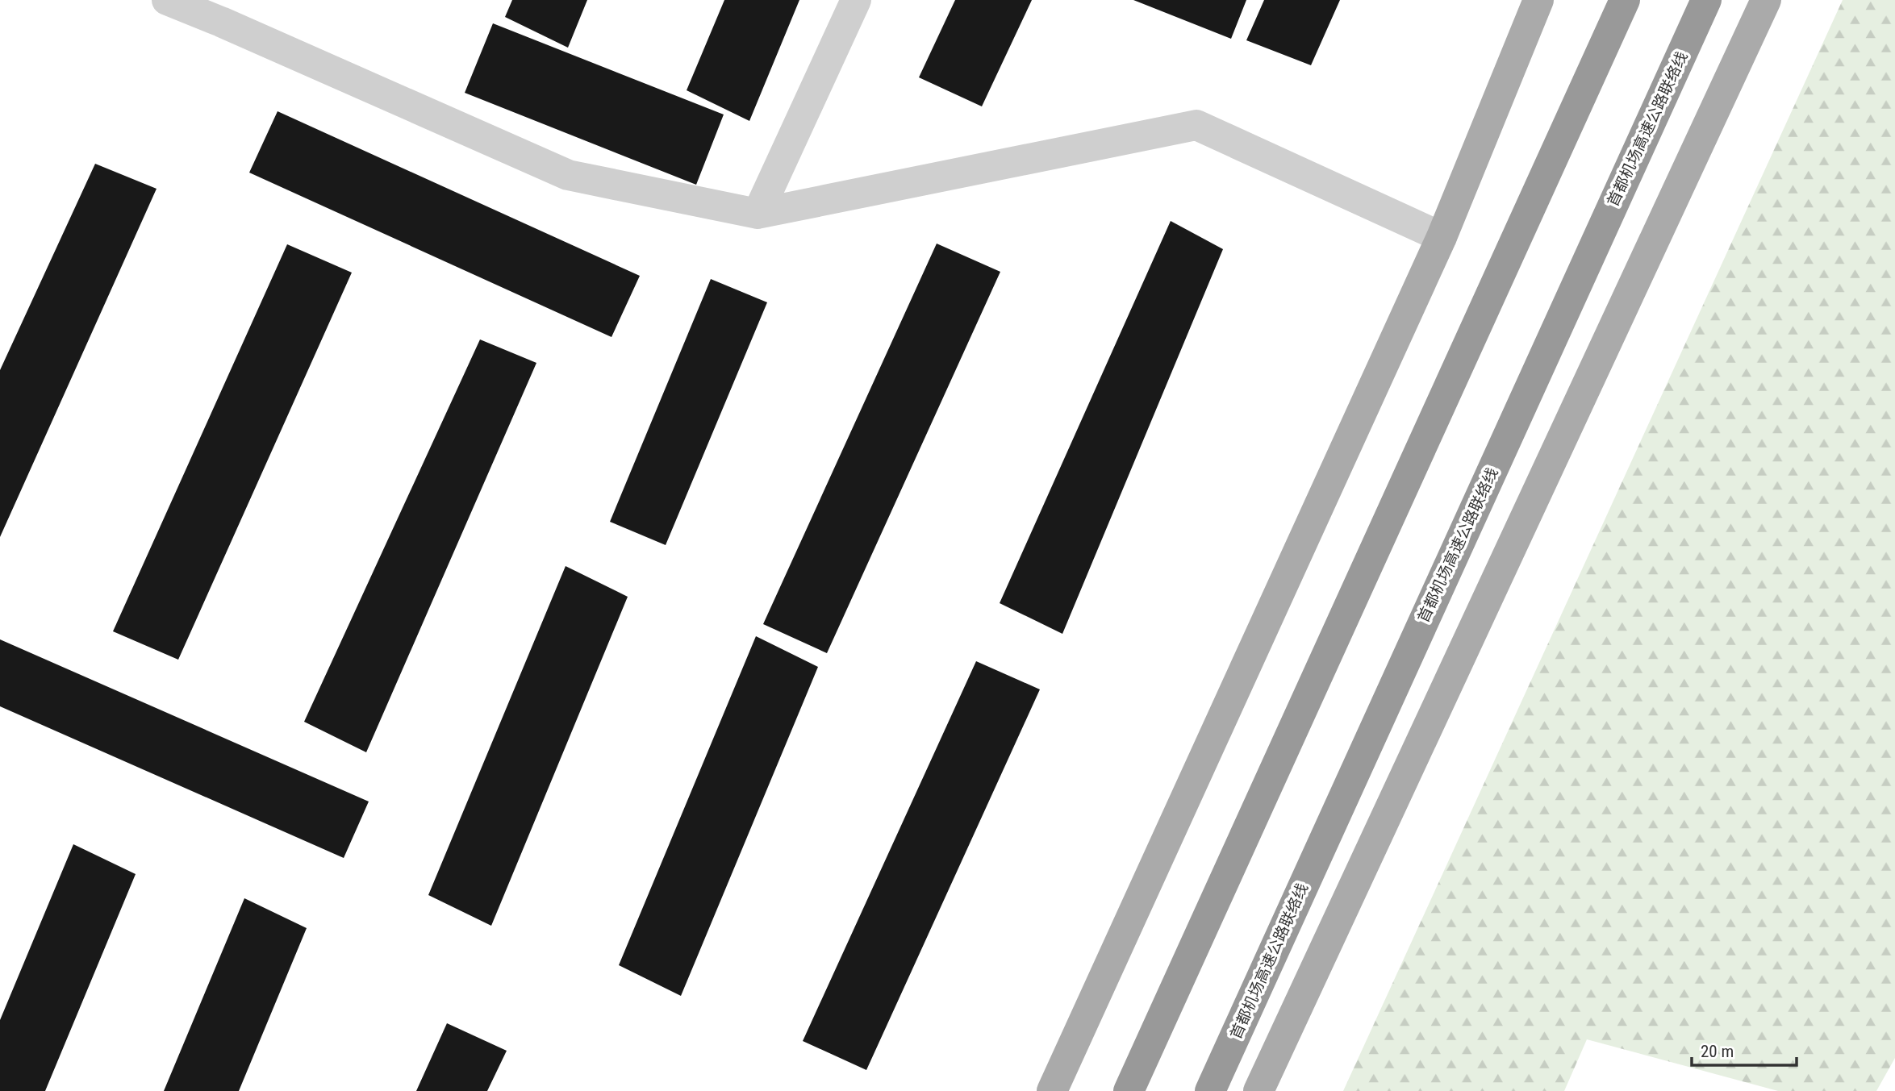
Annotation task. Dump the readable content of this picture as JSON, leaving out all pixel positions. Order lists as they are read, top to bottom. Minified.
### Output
{"streets":{"highway":["首都机场高速公路联络线"]},"scale_bar":"20 m"}
